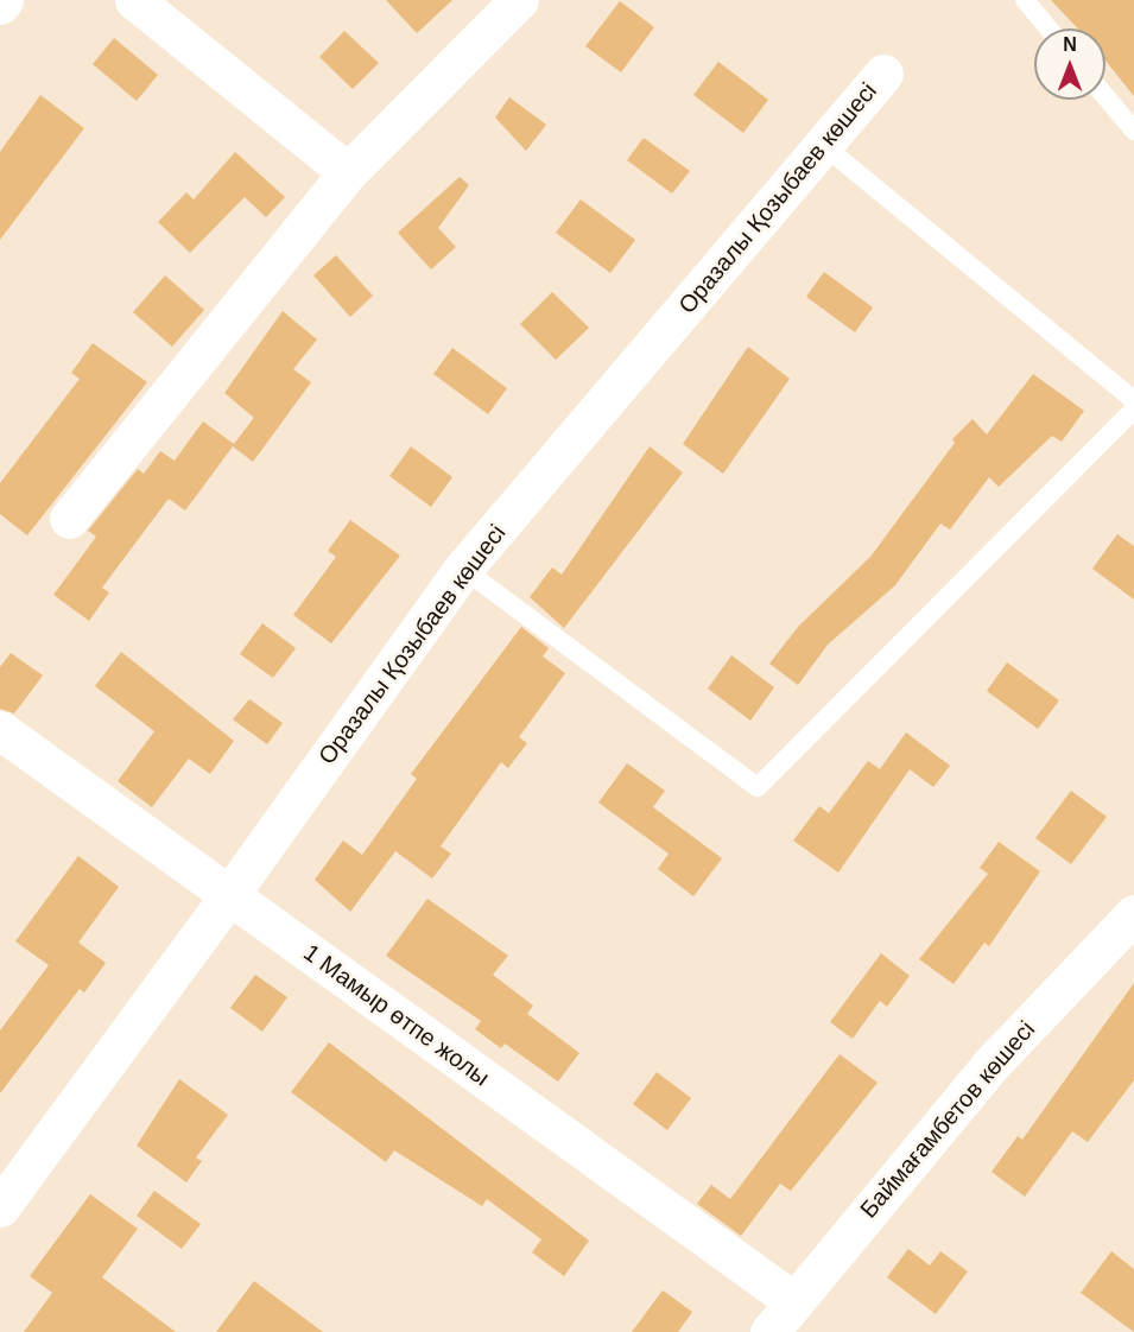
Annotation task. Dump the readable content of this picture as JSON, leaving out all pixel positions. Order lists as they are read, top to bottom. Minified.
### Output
{"streets":{"street":["Оразалы Қозыбаев көшесі","1 Мамыр өтпе жолы","Баймағамбетов көшесі"]},"crossings":[["Оразалы Қозыбаев көшесі","1 Мамыр өтпе жолы"],["1 Мамыр өтпе жолы","Баймағамбетов көшесі"]],"north":"top"}
